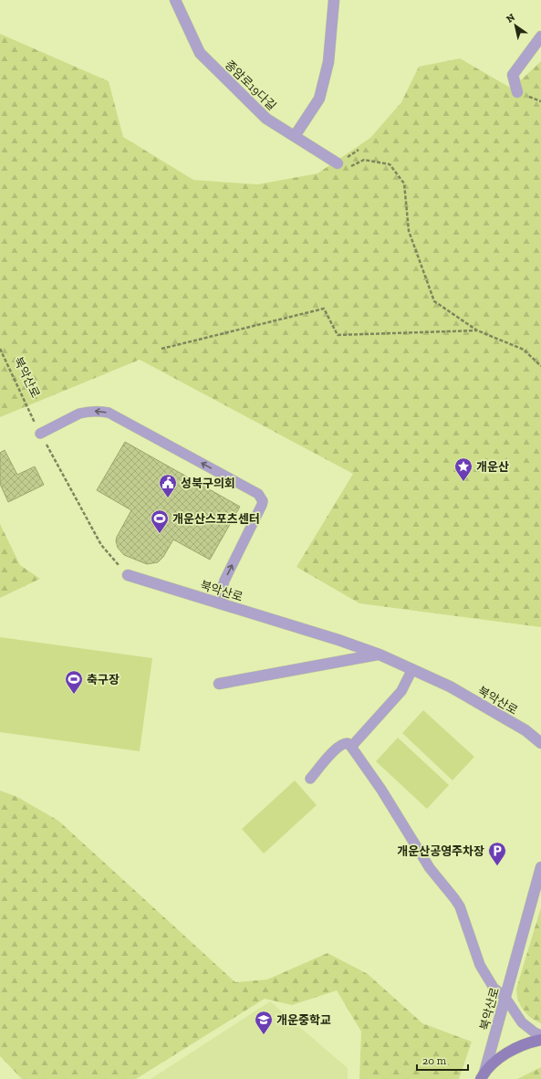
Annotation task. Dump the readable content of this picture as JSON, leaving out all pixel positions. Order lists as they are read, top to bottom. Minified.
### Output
{"streets":{"street":["종암로19다길","북악산로"]},"places":{"place":["개운산"],"public building":["성북구의회"],"sports":["개운산스포츠센터","축구장"],"parking":["개운산공영주차장"],"school or university":["개운중학교"]},"scale_bar":"20 m","north":"top left"}
